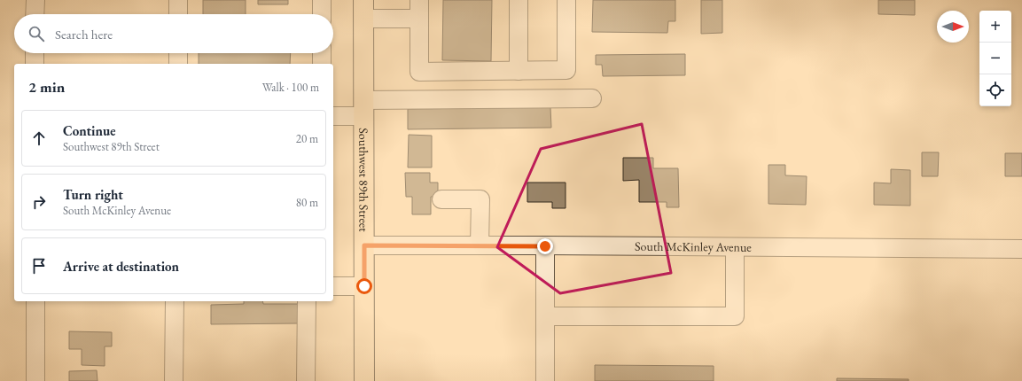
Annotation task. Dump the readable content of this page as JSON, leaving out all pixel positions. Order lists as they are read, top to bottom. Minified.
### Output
{"streets":{"main road":["Southwest 89th Street"],"street":["South McKinley Avenue"]},"crossings":[["Southwest 89th Street","South McKinley Avenue"]],"north":"right","page":{"map_buttons":["+","−"],"search":"Search here","heading":["2 min","Walk · 100 m"],"list":[["Continue","Southwest 89th Street","20 m"],["Turn right","South McKinley Avenue","80 m"],"Arrive at destination"]}}
